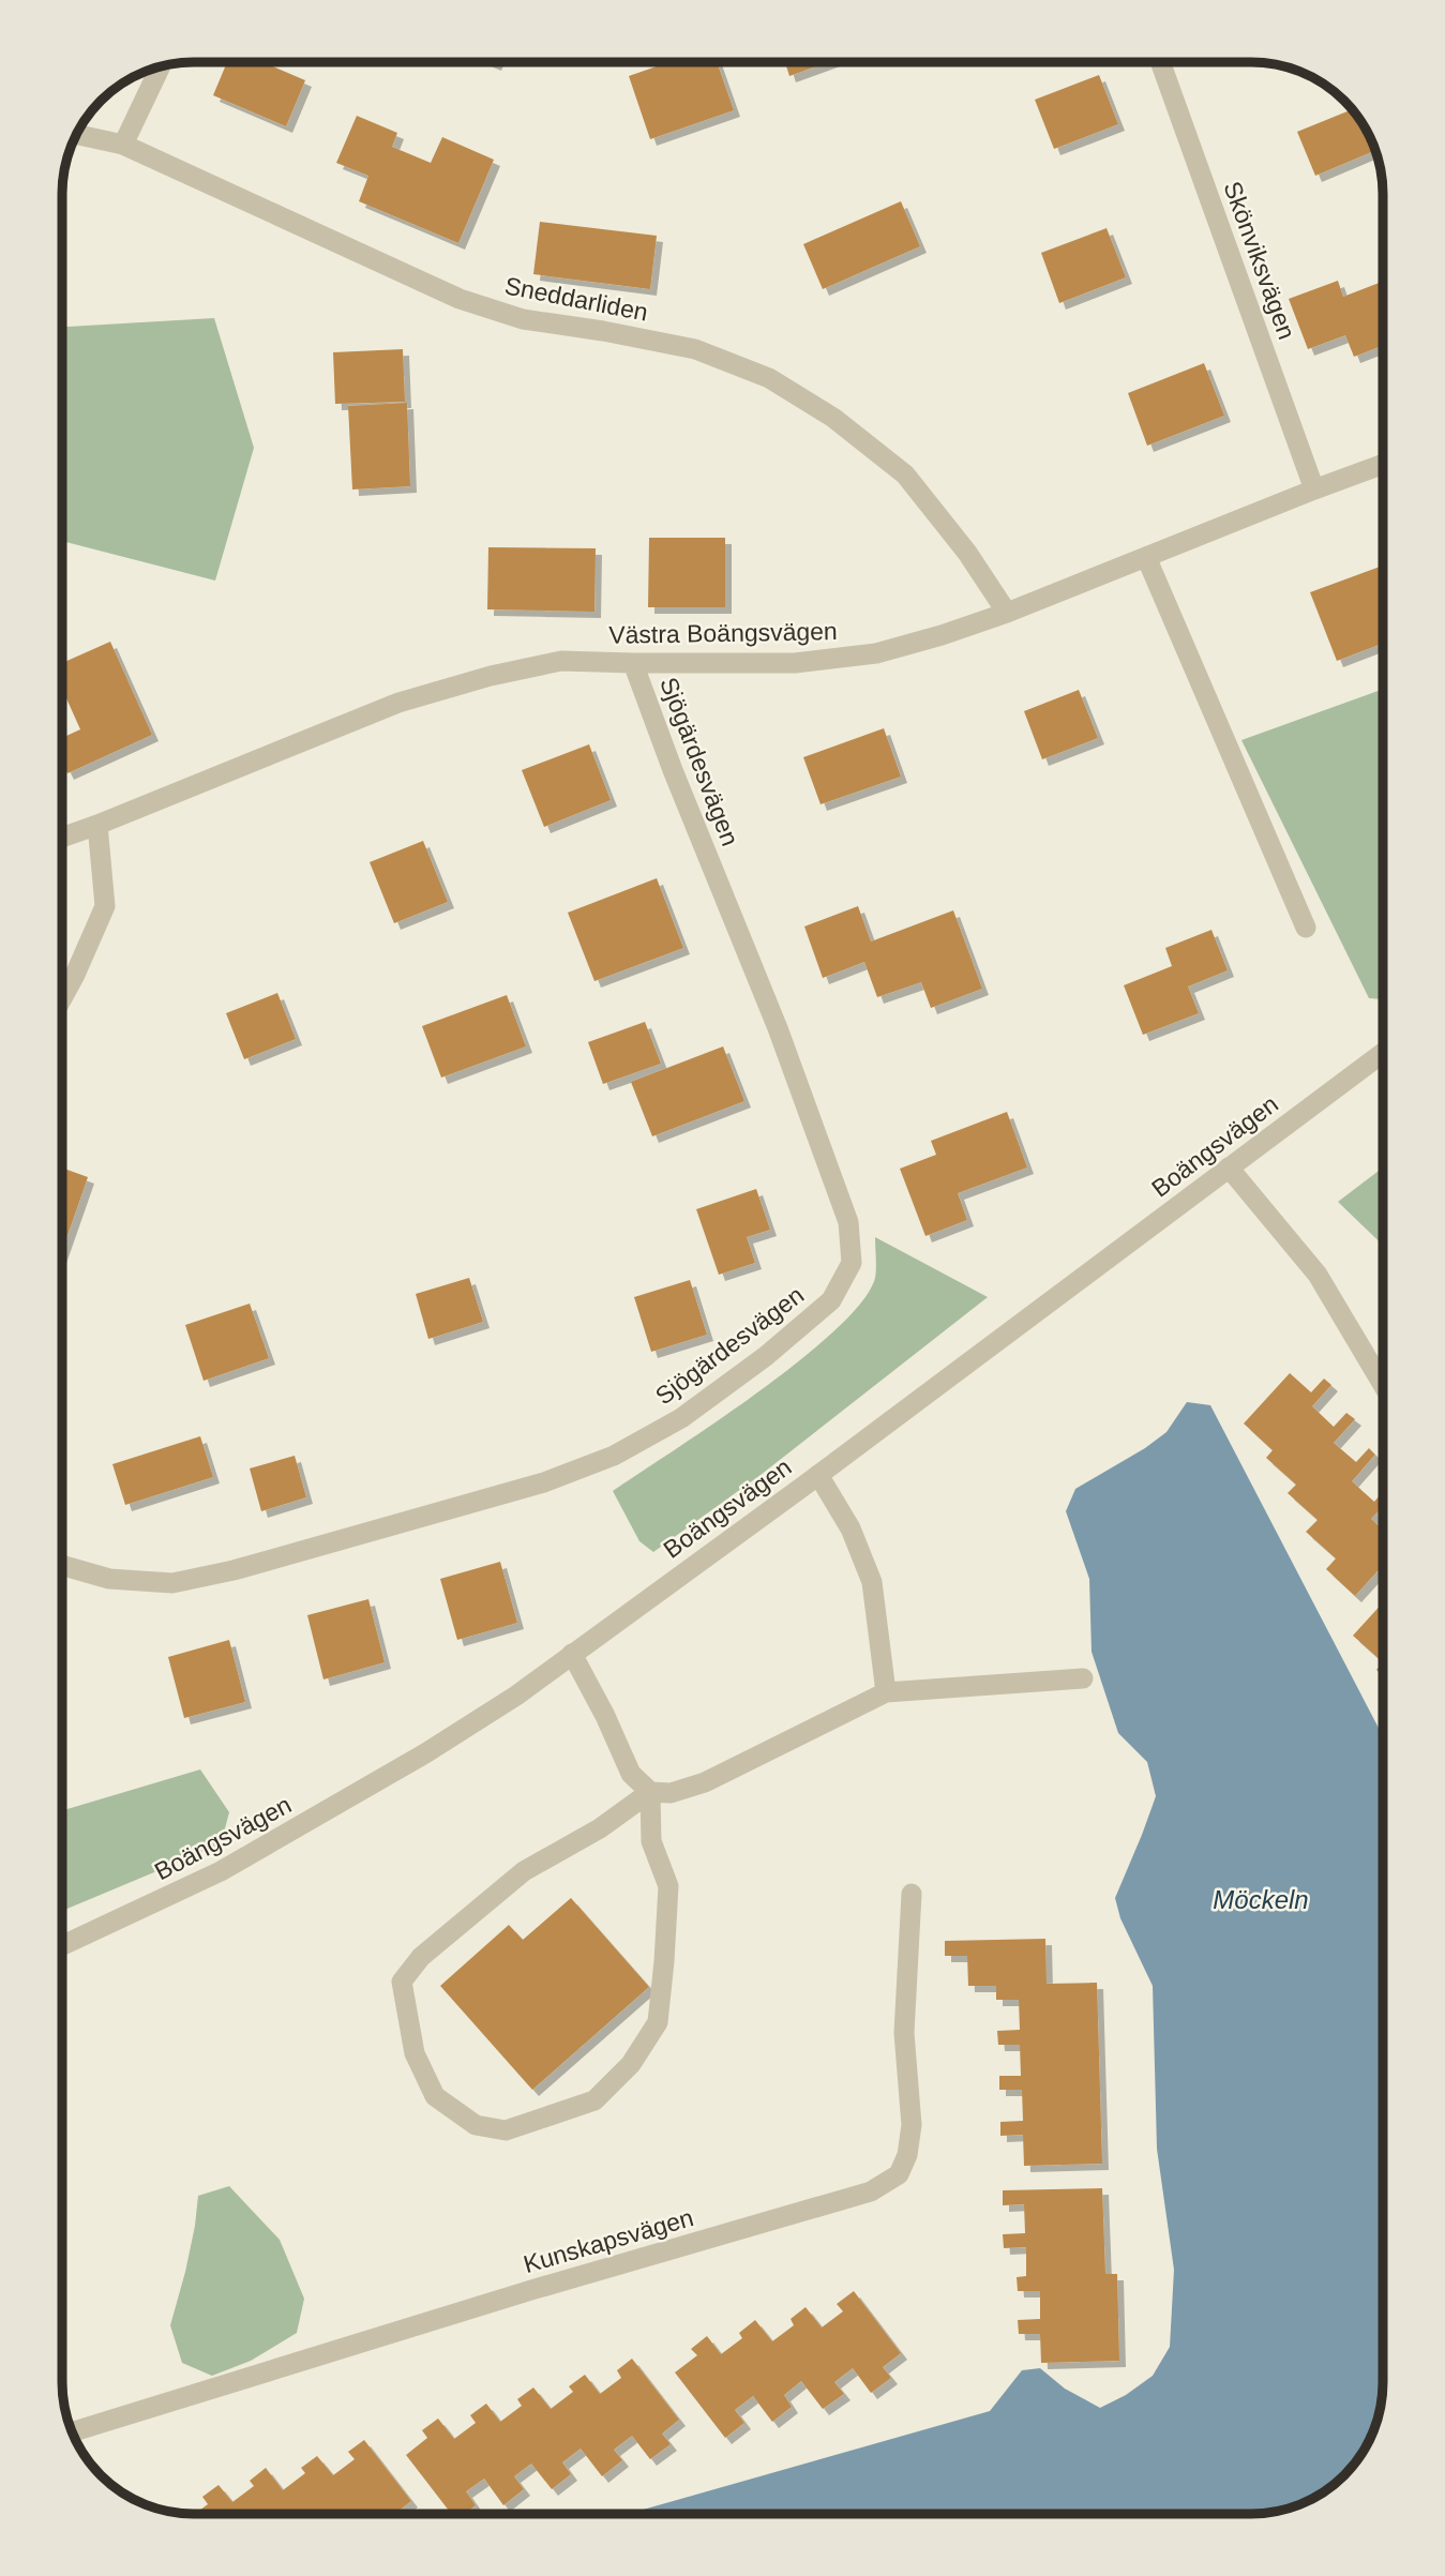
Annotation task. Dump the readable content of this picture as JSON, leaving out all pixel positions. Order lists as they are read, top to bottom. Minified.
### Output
{"streets":{"street":["Skönviksvägen","Sneddarliden","Västra Boängsvägen","Sjögärdesvägen","Boängsvägen","Kunskapsvägen"]},"crossings":[["Skönviksvägen","Västra Boängsvägen"],["Sneddarliden","Västra Boängsvägen"],["Västra Boängsvägen","Sjögärdesvägen"]],"water":["Möckeln"]}
